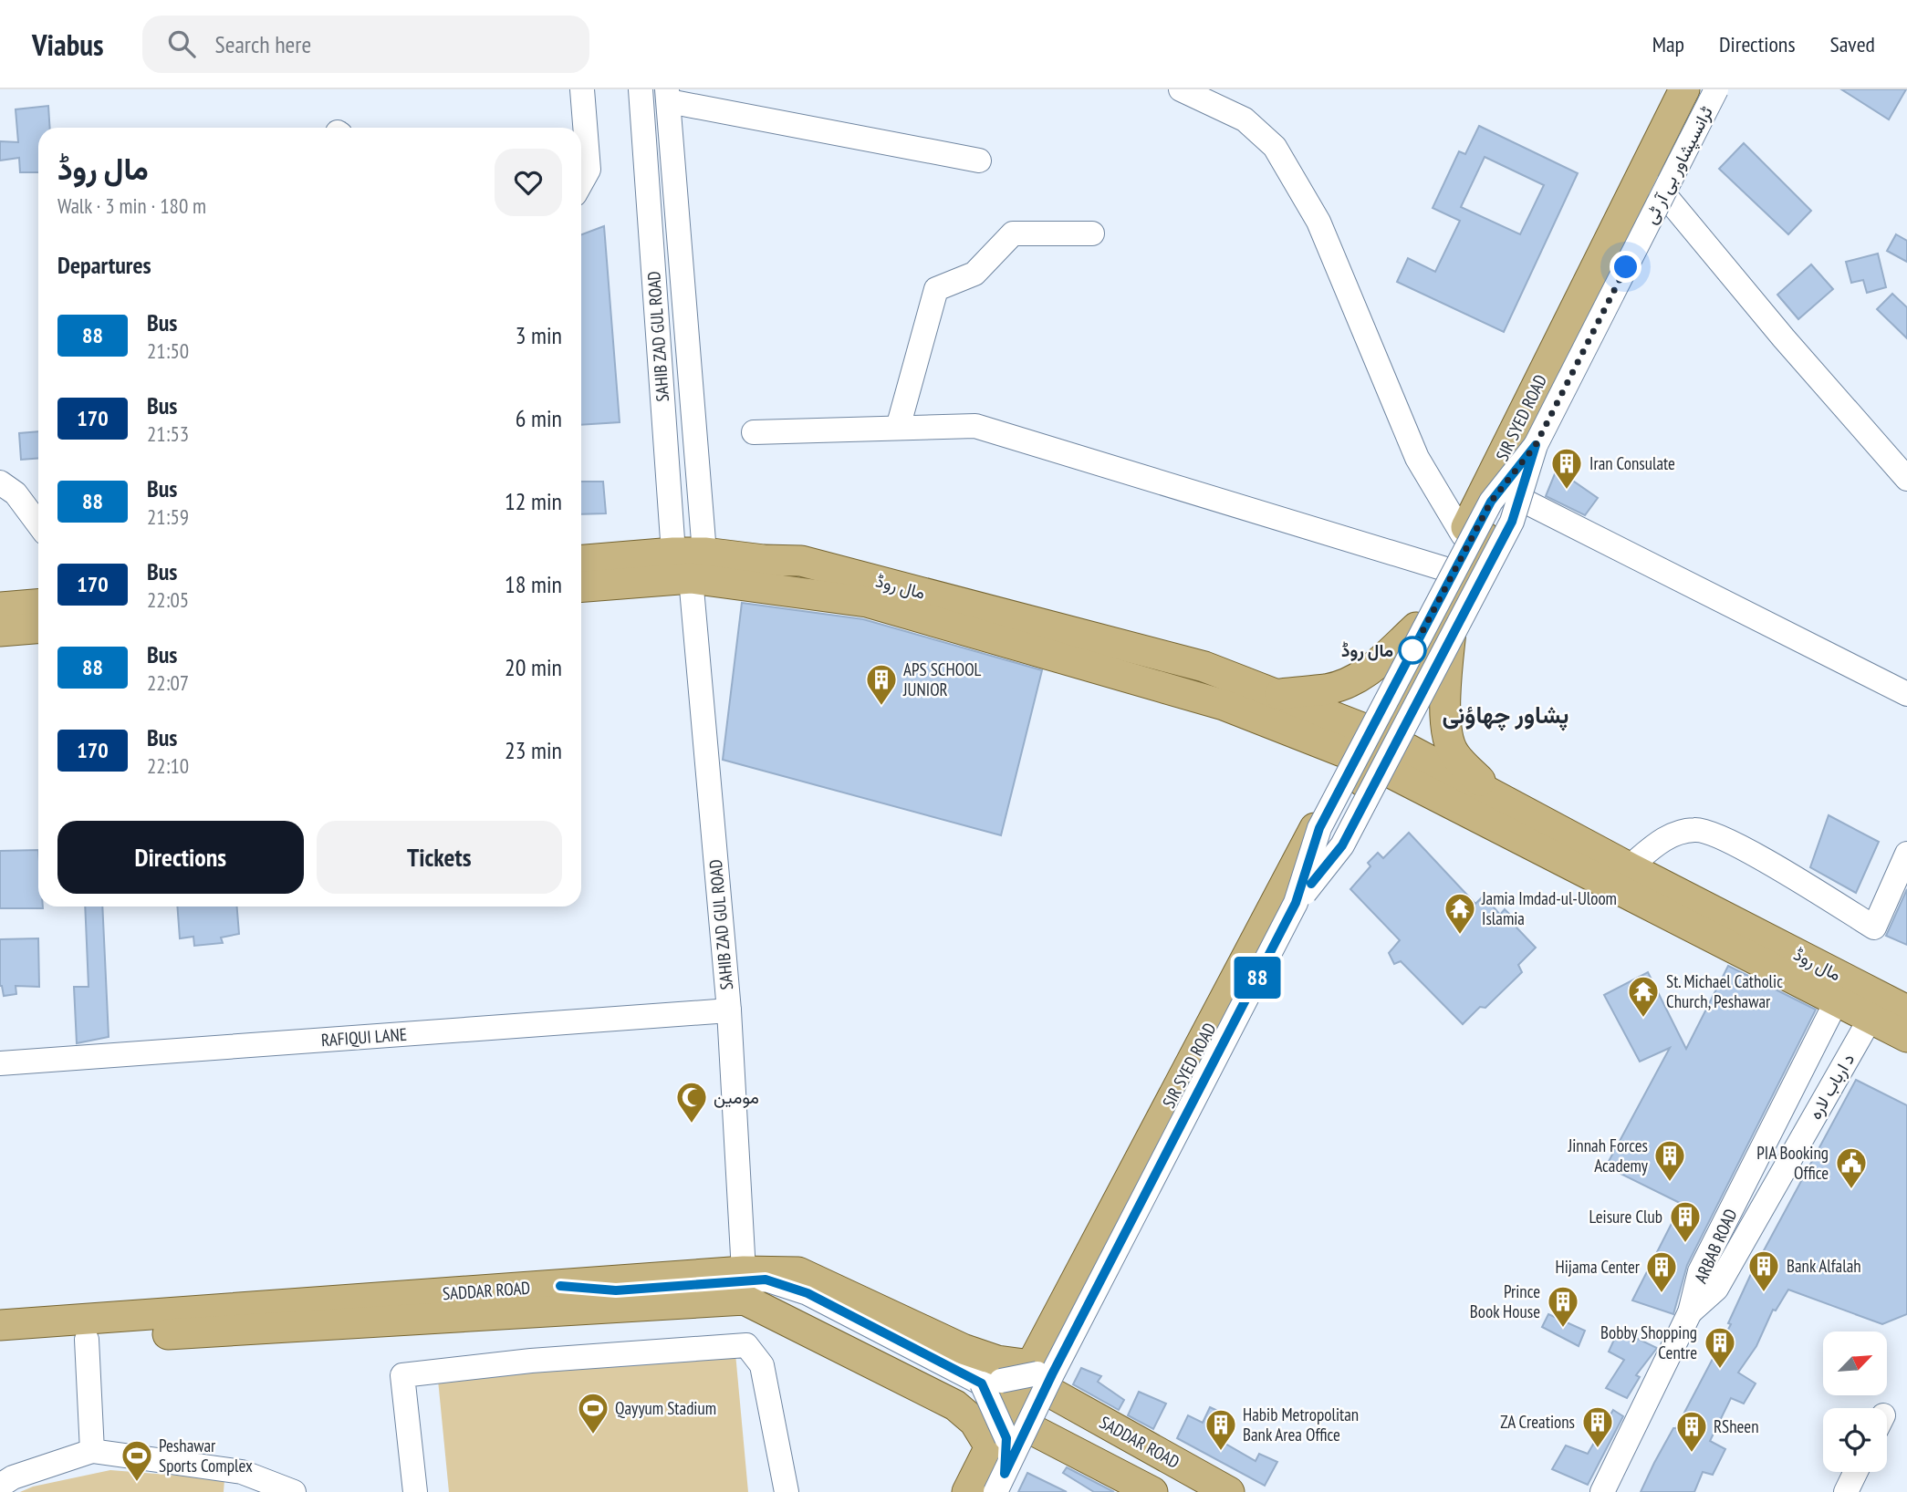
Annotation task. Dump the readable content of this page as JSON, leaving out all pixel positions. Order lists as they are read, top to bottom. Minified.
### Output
{"streets":{"main road":["SIR SYED ROAD","مال روڈ","SADDAR ROAD"],"street":["ٹرانسپشاور بی آر ٹی","SAHIB ZAD GUL ROAD","RAFIQUI LANE","د ارباب لاره","ARBAB ROAD"]},"crossings":[["ٹرانسپشاور بی آر ٹی","SIR SYED ROAD"],["SAHIB ZAD GUL ROAD","مال روڈ"],["SAHIB ZAD GUL ROAD","RAFIQUI LANE"],["SAHIB ZAD GUL ROAD","SADDAR ROAD"],["SIR SYED ROAD","مال روڈ"],["SIR SYED ROAD","SADDAR ROAD"],["مال روڈ","د ارباب لاره"],["مال روڈ","ARBAB ROAD"],["د ارباب لاره","ARBAB ROAD"]],"districts":["پشاور چھاؤنی"],"places":{"building":["Iran Consulate","APS SCHOOL JUNIOR","Jinnah Forces Academy","Leisure Club","Bank Alfalah","Hijama Center","Prince Book House","Bobby Shopping Centre","ZA Creations","Habib Metropolitan Bank Area Office","RSheen"],"other":["مال روڈ"],"temple":["Jamia Imdad-ul-Uloom Islamia","St. Michael Catholic Church, Peshawar"],"mosque":["مومین"],"public building":["PIA Booking Office"],"sports":["Qayyum Stadium","Peshawar Sports Complex"]},"lines":["bus line 88"],"north":"top right","page":{"header":"Viabus","search":"Search here","nav":["Map","Directions","Saved"],"on_map":"88","heading":[["مال روڈ","Walk · 3 min · 180 m"],"Departures"],"list":[{"mark":"88","name":"Bus","note":"21:50","value":"3 min"},{"mark":"170","name":"Bus","note":"21:53","value":"6 min"},{"mark":"88","name":"Bus","note":"21:59","value":"12 min"},{"mark":"170","name":"Bus","note":"22:05","value":"18 min"},{"mark":"88","name":"Bus","note":"22:07","value":"20 min"},{"mark":"170","name":"Bus","note":"22:10","value":"23 min"}],"buttons":["Directions","Tickets"]}}
